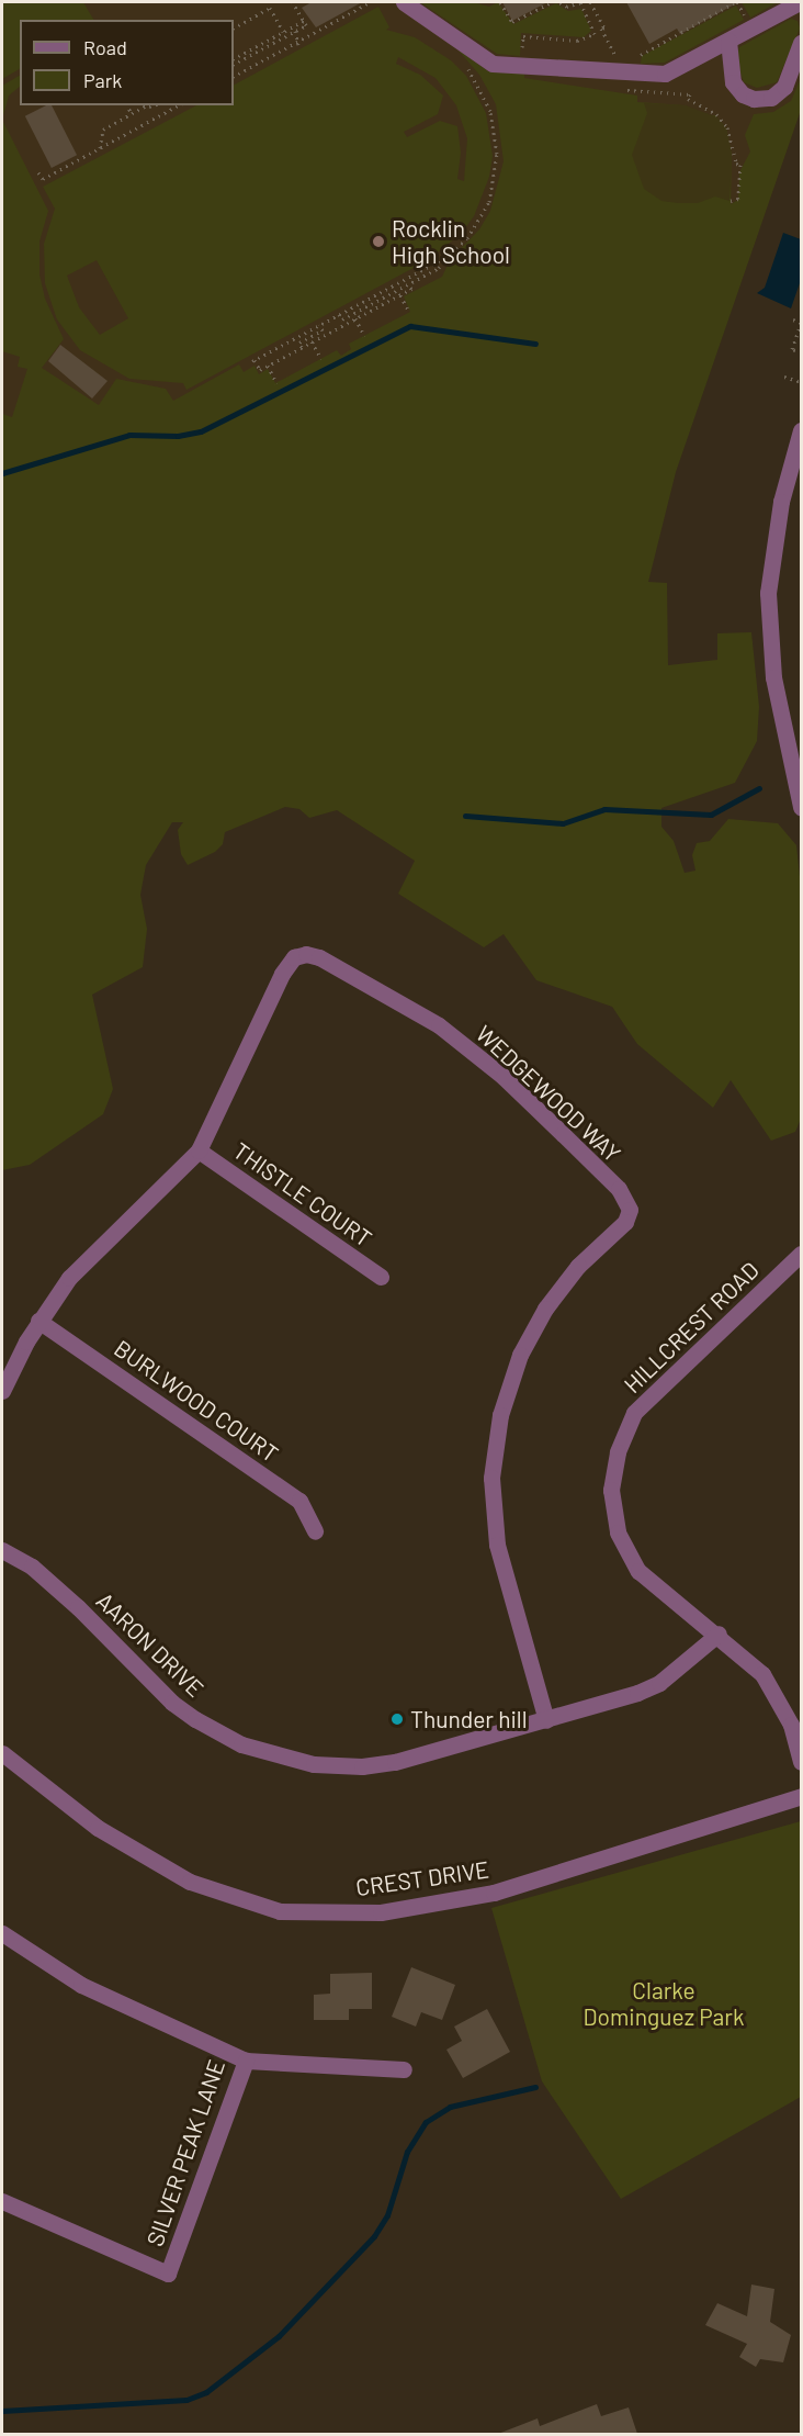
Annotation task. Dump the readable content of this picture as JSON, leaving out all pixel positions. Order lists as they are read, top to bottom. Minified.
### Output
{"streets":{"street":["WEDGEWOOD WAY","THISTLE COURT","HILLCREST ROAD","BURLWOOD COURT","AARON DRIVE","CREST DRIVE","SILVER PEAK LANE"]},"crossings":[["WEDGEWOOD WAY","THISTLE COURT"],["WEDGEWOOD WAY","BURLWOOD COURT"],["WEDGEWOOD WAY","AARON DRIVE"],["HILLCREST ROAD","AARON DRIVE"]],"parks":["Clarke Dominguez Park"],"places":["Rocklin High School","Thunder hill"],"legend":["Road","Park"]}
